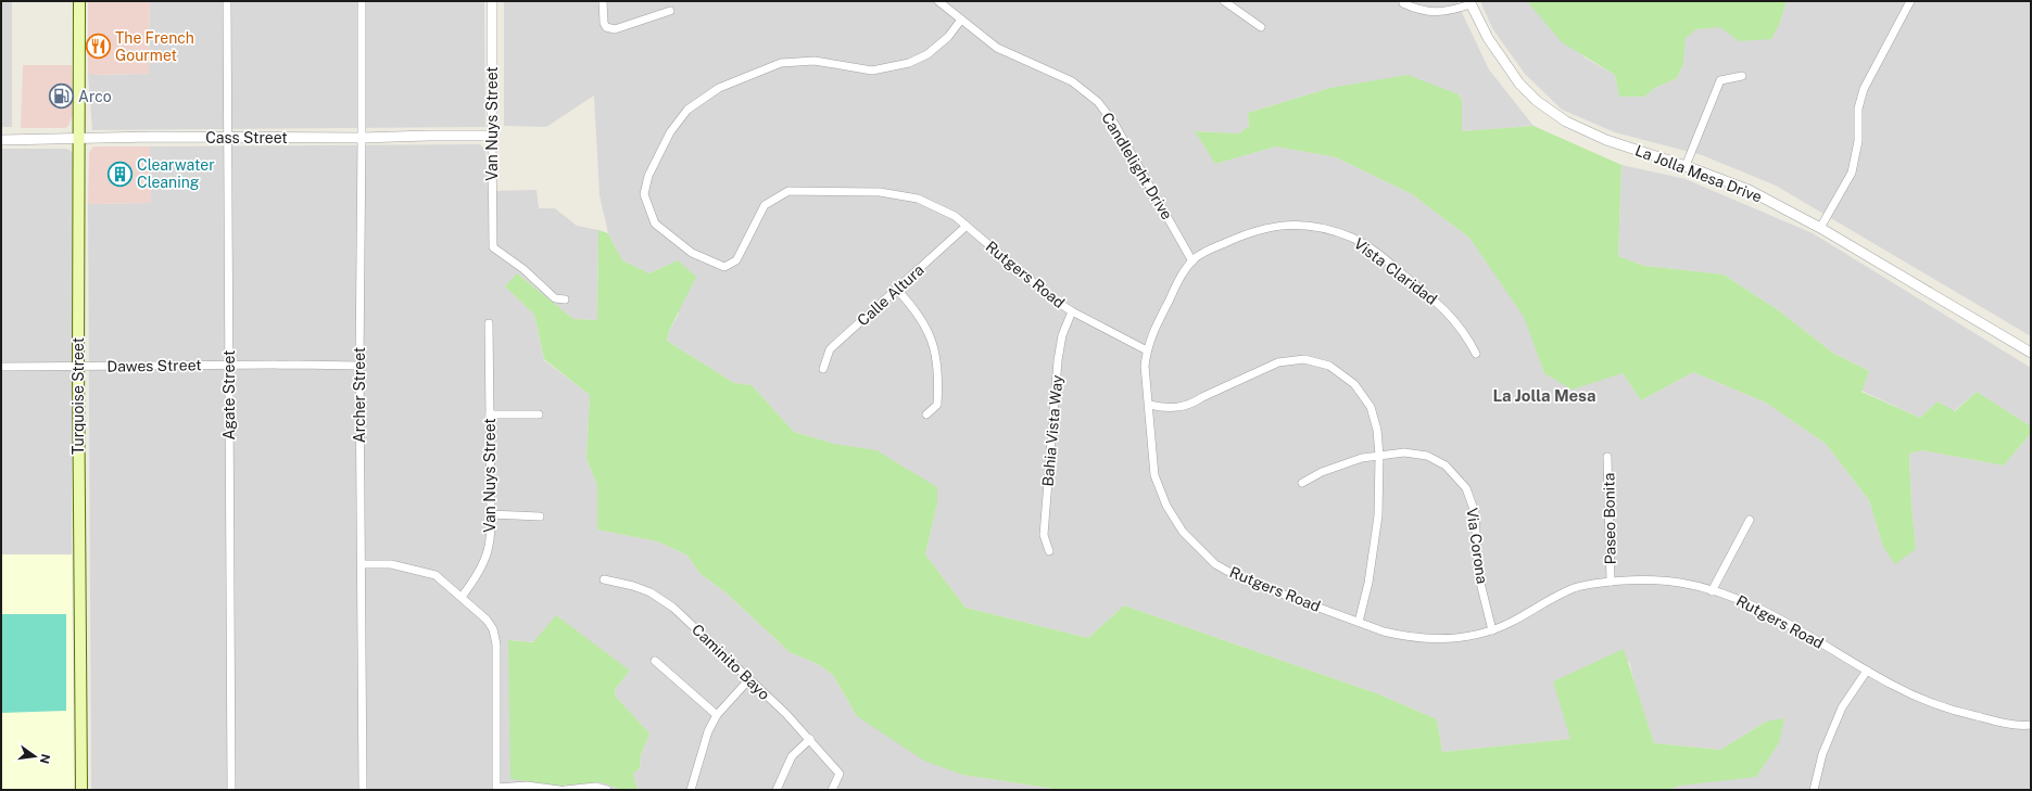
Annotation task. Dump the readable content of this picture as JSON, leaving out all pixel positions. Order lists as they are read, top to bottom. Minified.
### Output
{"streets":{"main road":["Turquoise Street"],"street":["Van Nuys Street","Cass Street","Candlelight Drive","La Jolla Mesa Drive","Vista Claridad","Rutgers Road","Calle Altura","Dawes Street","Agate Street","Archer Street","Bahia Vista Way","Paseo Bonita","Via Corona","Caminito Bayo"]},"crossings":[["Van Nuys Street","Cass Street"],["Cass Street","Agate Street"],["Cass Street","Archer Street"],["Cass Street","Turquoise Street"],["Candlelight Drive","Vista Claridad"],["Candlelight Drive","Rutgers Road"],["Vista Claridad","Rutgers Road"],["Rutgers Road","Calle Altura"],["Rutgers Road","Bahia Vista Way"],["Rutgers Road","Paseo Bonita"],["Rutgers Road","Via Corona"],["Dawes Street","Agate Street"],["Dawes Street","Archer Street"],["Dawes Street","Turquoise Street"]],"districts":["La Jolla Mesa"],"places":{"restaurant":["The French Gourmet"],"fuel station":["Arco"],"building":["Clearwater Cleaning"]},"north":"right"}
